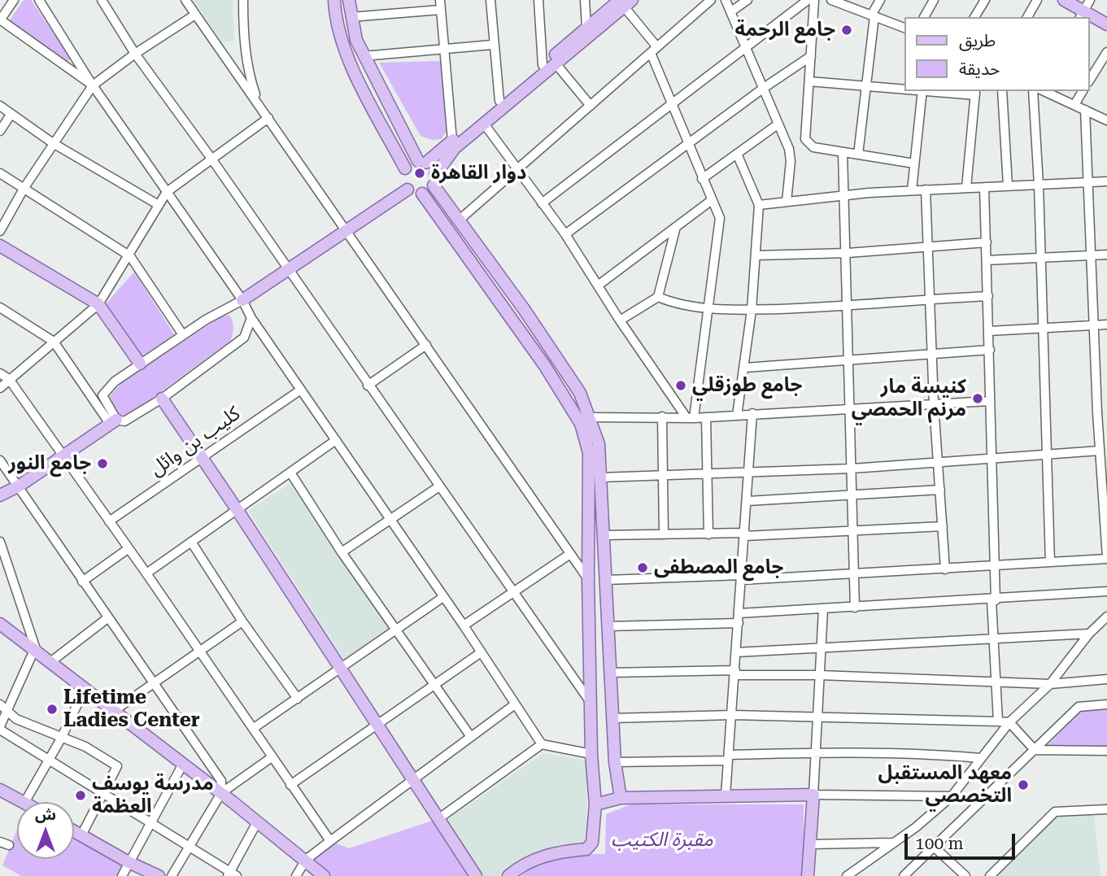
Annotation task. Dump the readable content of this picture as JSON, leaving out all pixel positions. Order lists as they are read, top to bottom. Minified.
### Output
{"streets":{"street":["كليب بن وائل"]},"parks":["مقبرة الكتيب"],"places":["جامع الرحمة","دوار القاهرة","جامع طوزقلي","كنيسة مار مرنم الحمصي","جامع النور","جامع المصطفى","Lifetime Ladies Center","معهد المستقبل التخصصي","مدرسة يوسف العظمة"],"legend":["طريق","حديقة"],"scale_bar":"100 m","north":"top"}
